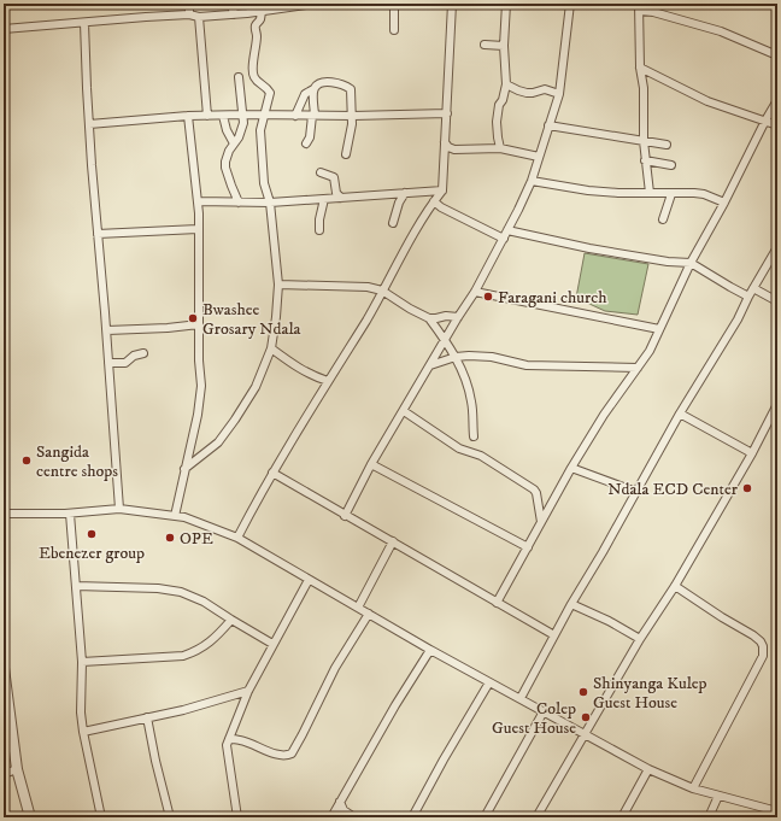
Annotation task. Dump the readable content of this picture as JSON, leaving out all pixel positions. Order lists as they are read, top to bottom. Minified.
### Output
{"places":["Faragani church","Bwashee Grosary Ndala","Sangida centre shops","Ndala ECD Center","Ebenezer group","OPE","Shinyanga Kulep Guest House","Colep Guest House"]}
